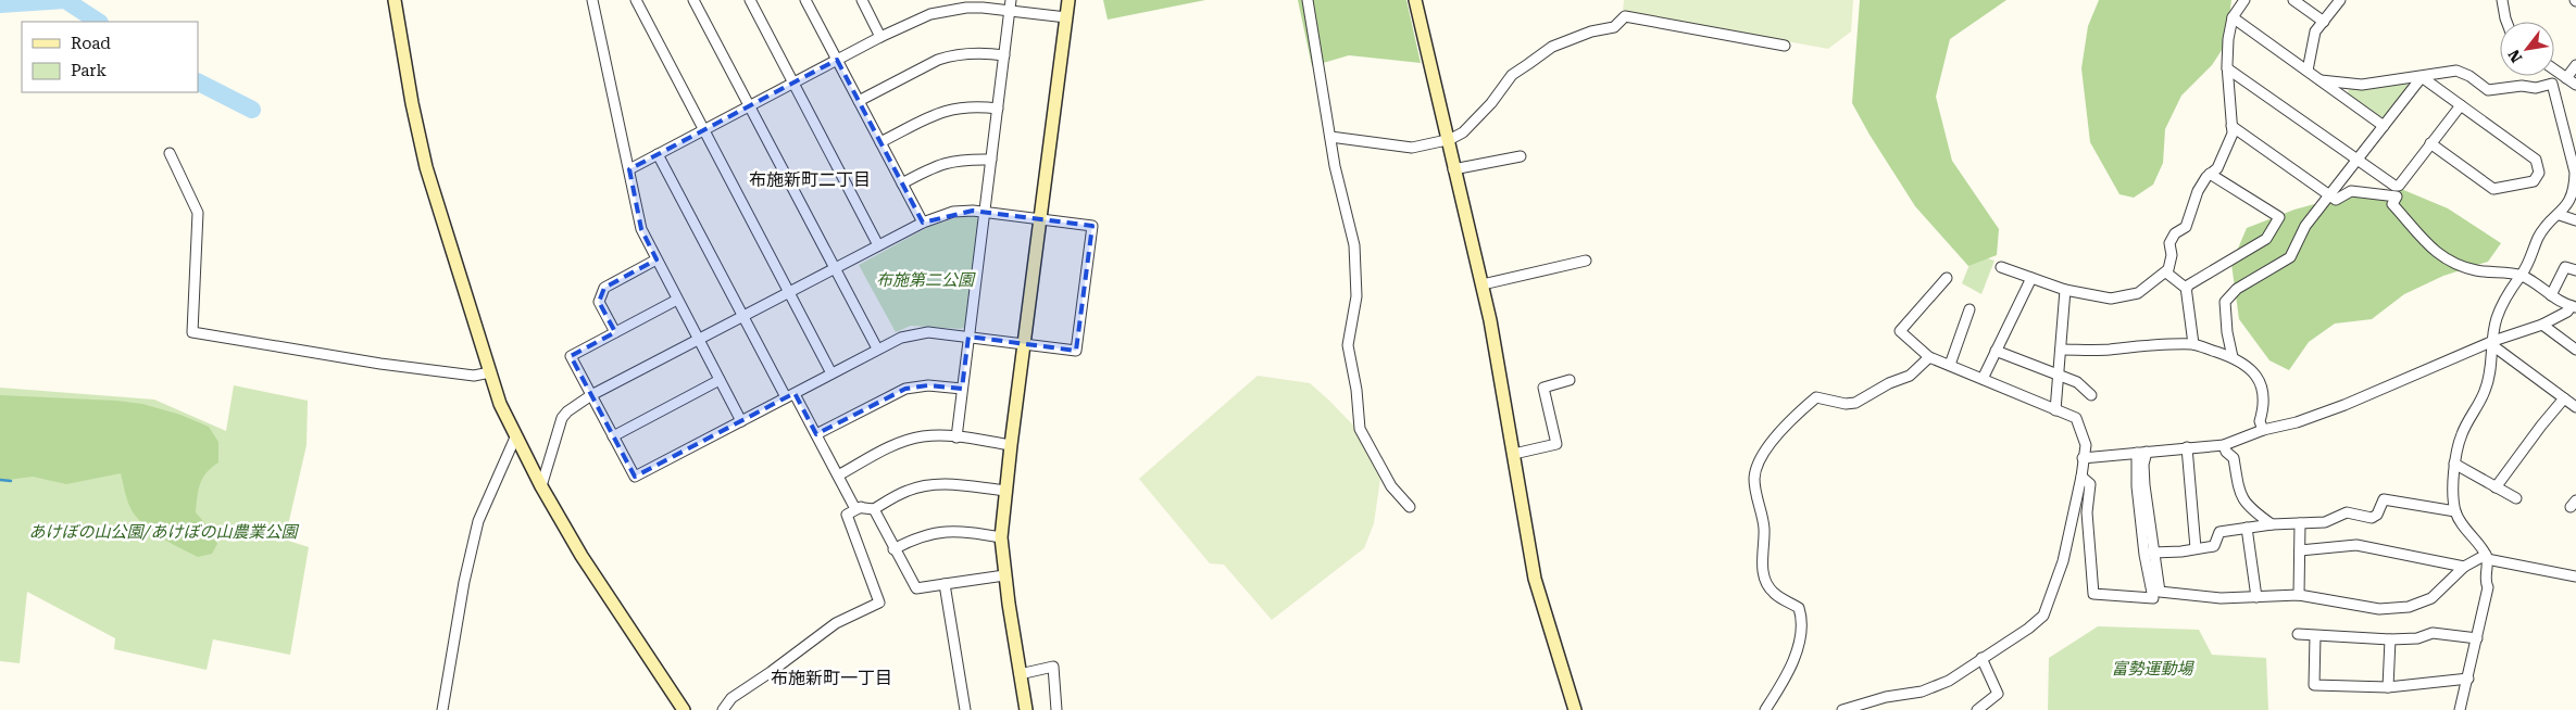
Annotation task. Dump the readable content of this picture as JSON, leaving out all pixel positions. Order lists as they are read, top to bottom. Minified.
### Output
{"districts":["布施新町二丁目","布施新町一丁目"],"parks":["布施第二公園","あけぼの山公園/あけぼの山農業公園","富勢運動場"],"legend":["Road","Park"],"north":"bottom left"}
